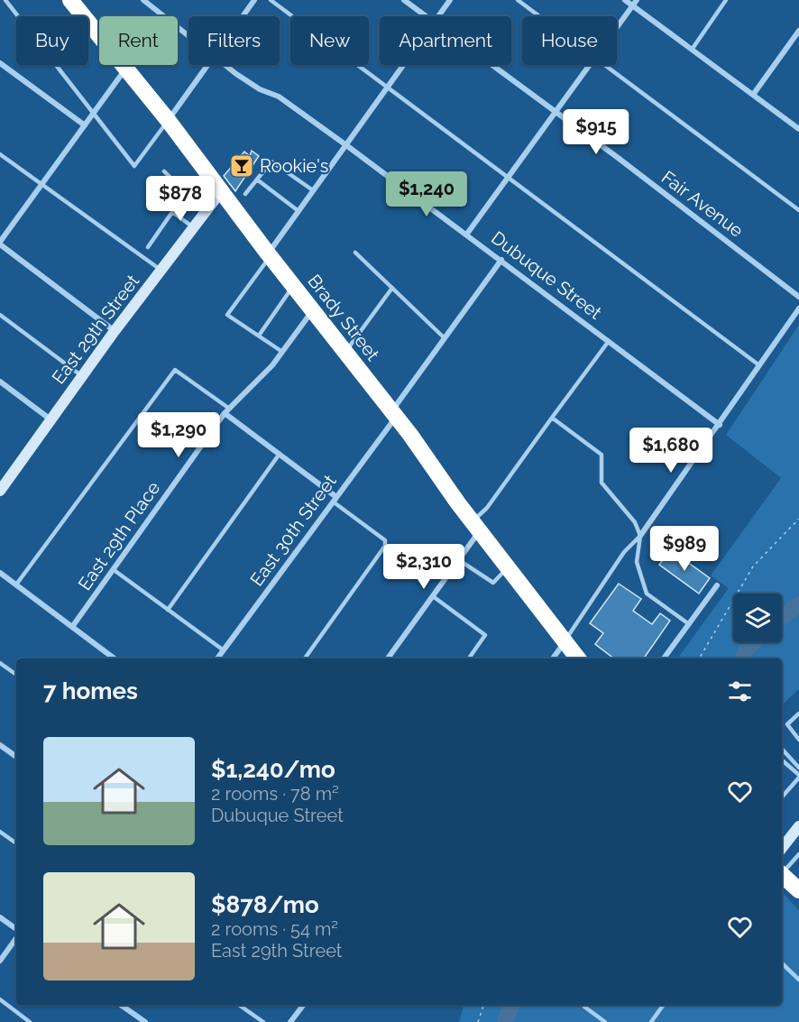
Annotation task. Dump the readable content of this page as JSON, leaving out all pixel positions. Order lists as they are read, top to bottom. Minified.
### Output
{"streets":{"highway":["Brady Street"],"street":["Fair Avenue","Dubuque Street","East 29th Street","East 30th Street","East 29th Place"]},"crossings":[["Dubuque Street","East 30th Street"],["Brady Street","East 29th Street"],["Brady Street","East 30th Street"],["Brady Street","East 29th Place"]],"places":{"bar":["Rookie's"]},"page":{"chip":["Buy","Rent","Filters","New","Apartment","House"],"price":["$915","$1,240","$878","$1,290","$1,680","$989","$2,310"],"heading":"7 homes","list":[{"name":"$1,240/mo","note":"2 rooms · 78 m² · Dubuque Street"},{"name":"$878/mo","note":"2 rooms · 54 m² · East 29th Street"}]}}
